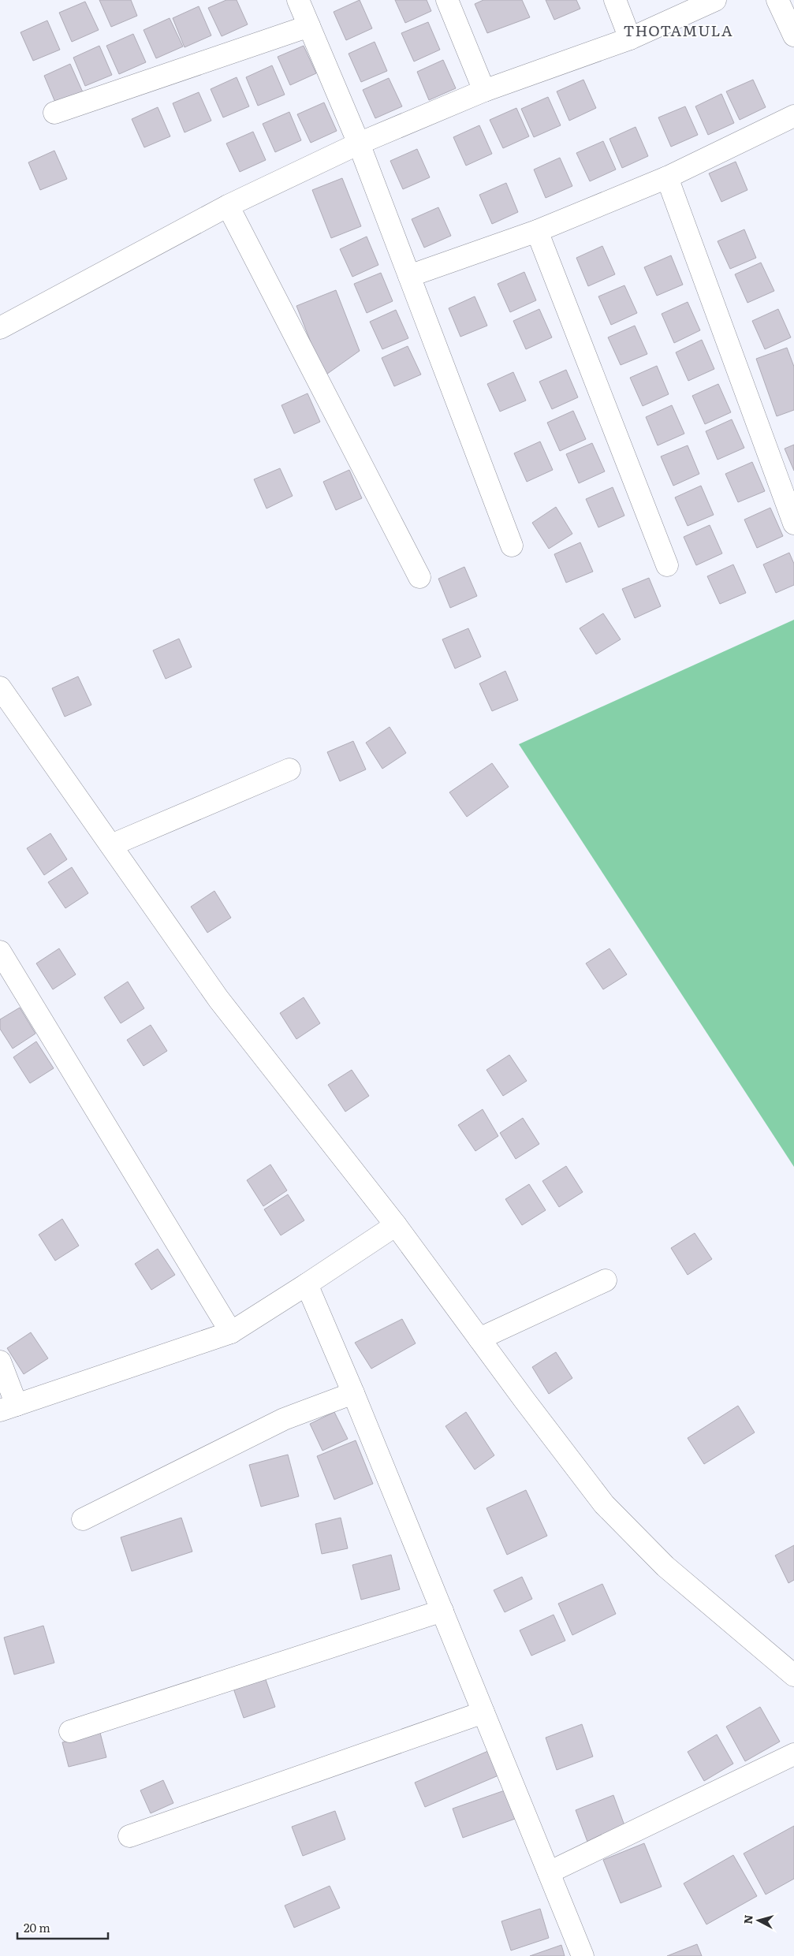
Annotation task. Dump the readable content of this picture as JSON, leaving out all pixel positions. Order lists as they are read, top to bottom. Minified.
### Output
{"districts":["THOTAMULA"],"scale_bar":"20 m","north":"left"}
